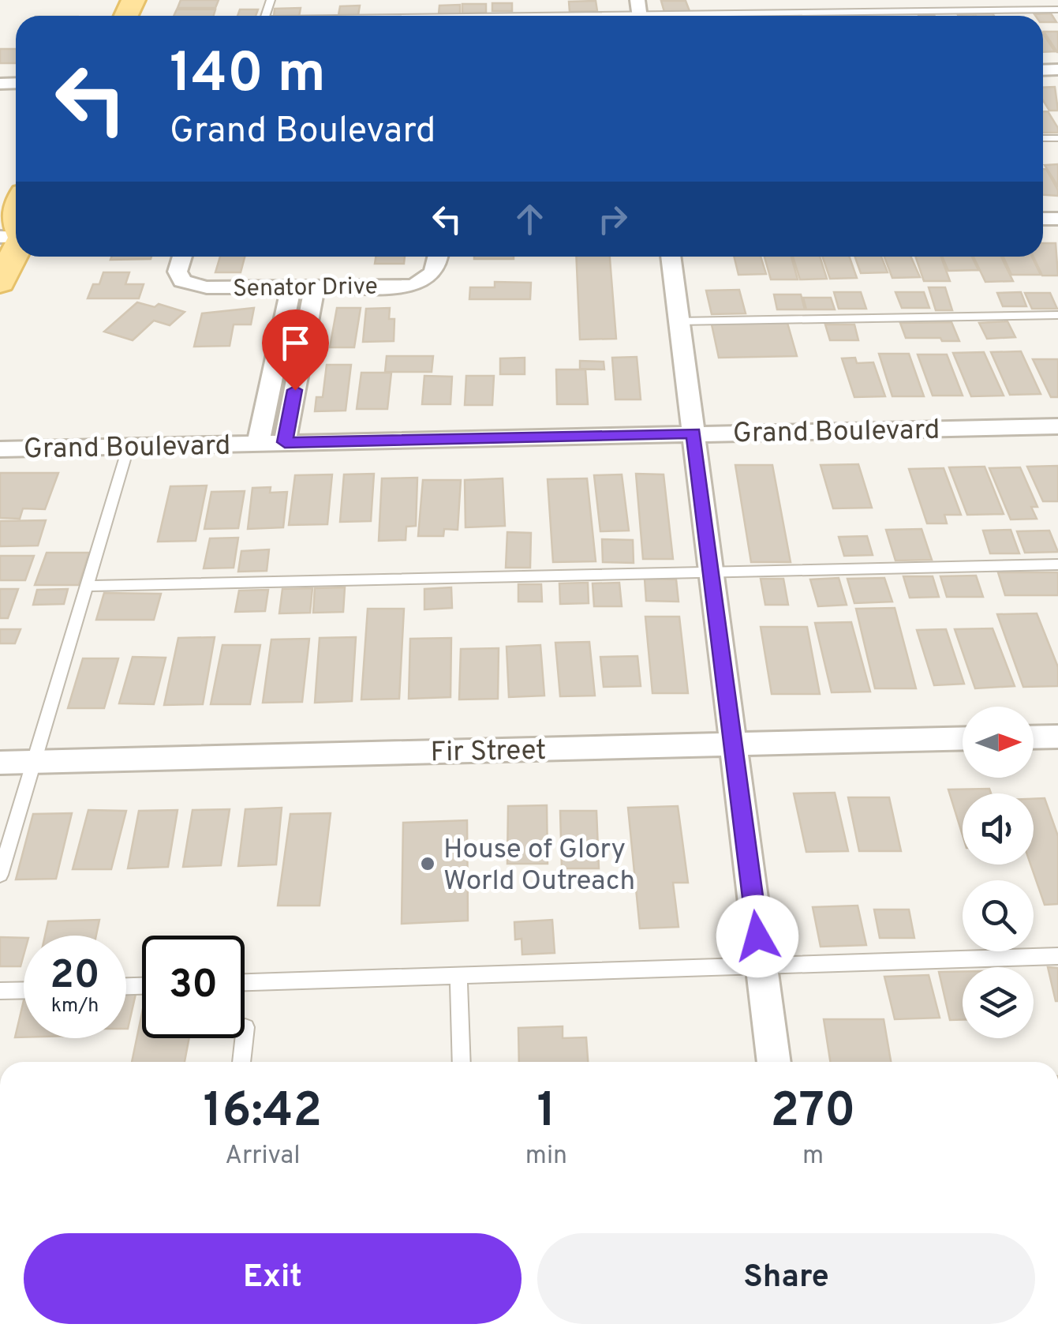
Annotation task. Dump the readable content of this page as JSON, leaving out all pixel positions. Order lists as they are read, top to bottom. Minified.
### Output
{"streets":{"street":["Senator Drive","Grand Boulevard","Fir Street"]},"places":["House of Glory World Outreach"],"north":"right","page":{"turn":["140 m","Grand Boulevard"],"speed":"20 km/h","limit":"30","eta":["16:42","Arrival","1","min","270","m"],"buttons":["Exit","Share"]}}
